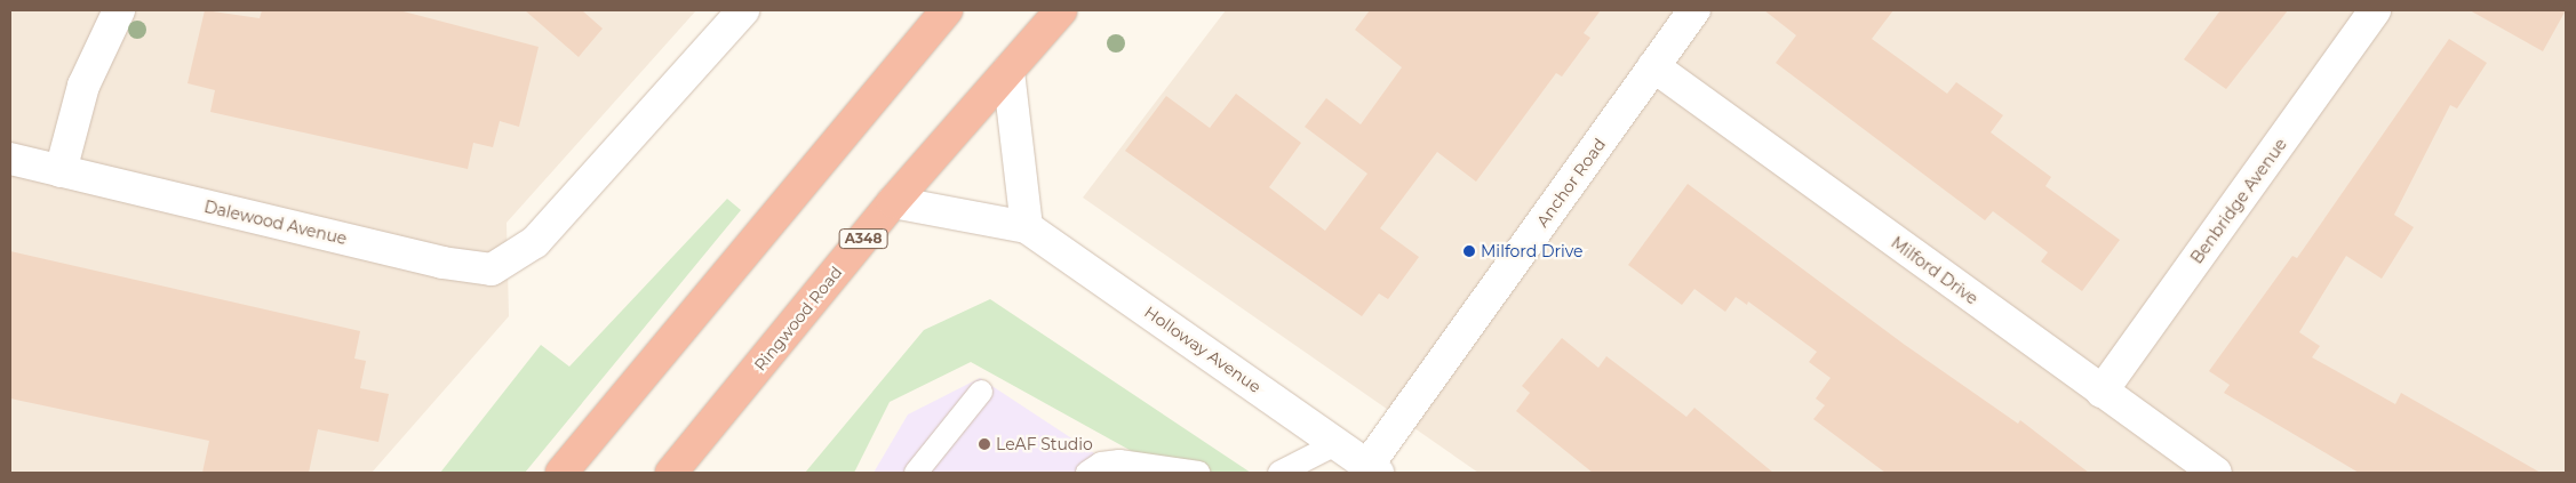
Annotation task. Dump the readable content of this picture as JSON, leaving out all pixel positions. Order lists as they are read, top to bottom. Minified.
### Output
{"streets":{"highway":["A348","Ringwood Road"],"street":["Anchor Road","Benbridge Avenue","Dalewood Avenue","Milford Drive","Holloway Avenue"]},"crossings":[["Anchor Road","Milford Drive"],["Anchor Road","Holloway Avenue"],["Benbridge Avenue","Milford Drive"],["Ringwood Road","Holloway Avenue"]],"places":["Milford Drive","LeAF Studio"]}
